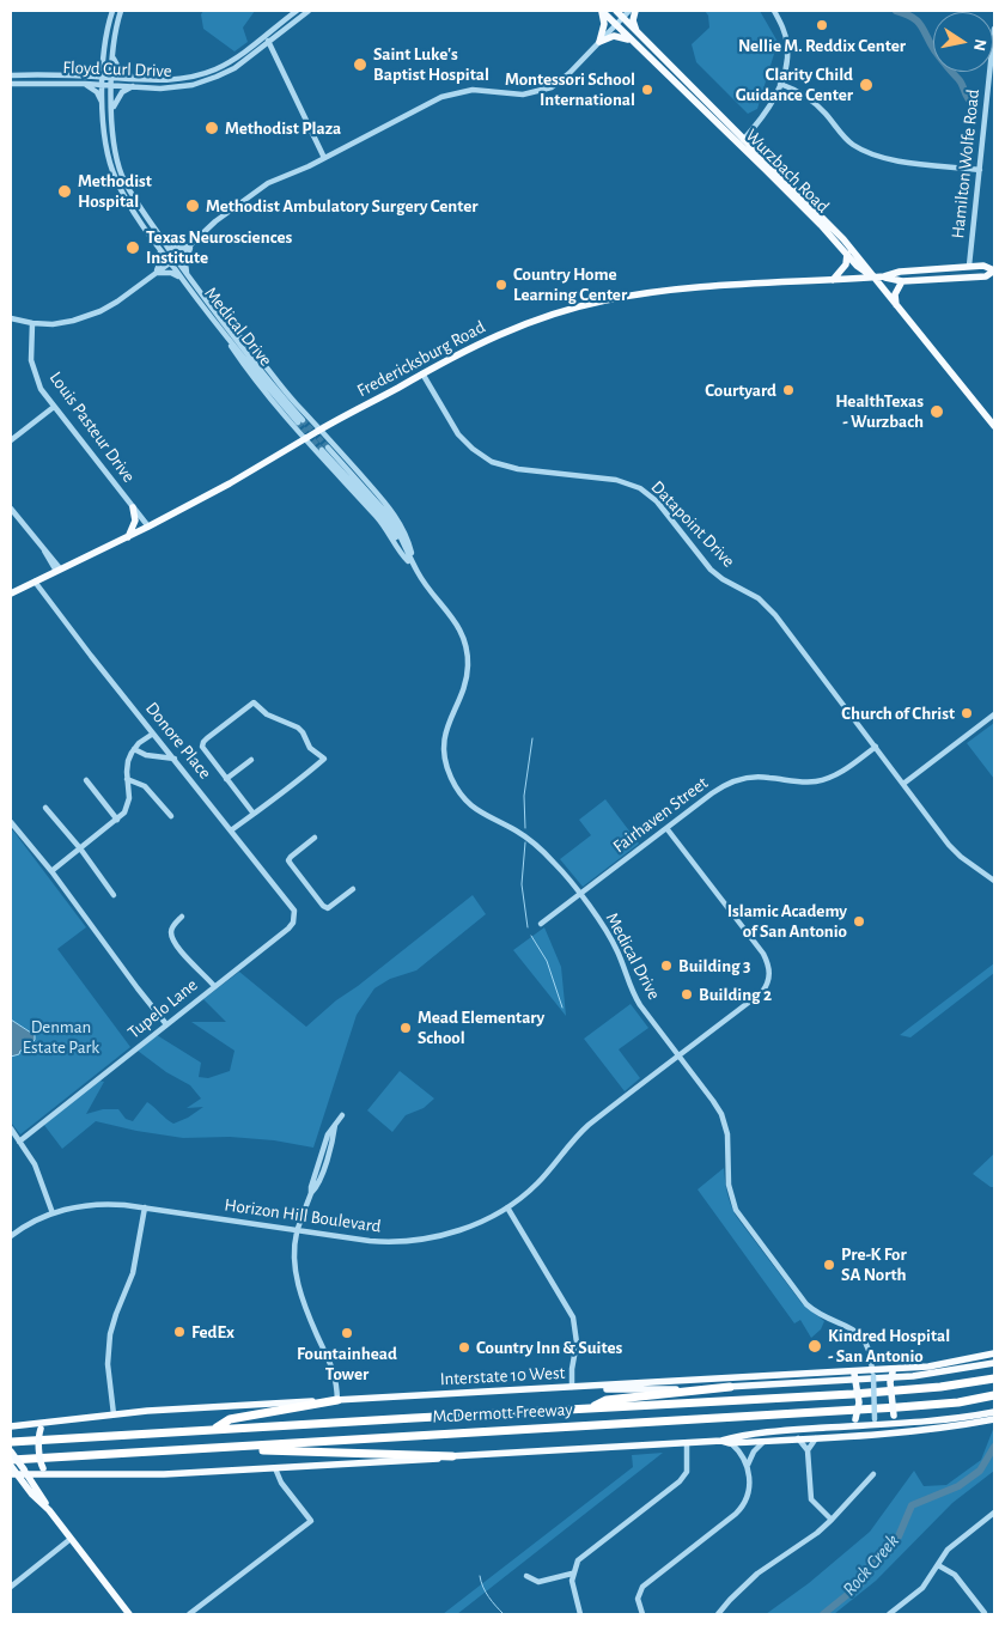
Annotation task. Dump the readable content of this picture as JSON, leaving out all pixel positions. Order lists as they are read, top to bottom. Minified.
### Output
{"streets":{"highway":["McDermott Freeway"],"main road":["Wurzbach Road","Fredericksburg Road","Interstate 10 West"],"street":["Floyd Curl Drive","Hamilton Wolfe Road","Medical Drive","Louis Pasteur Drive","Datapoint Drive","Donore Place","Fairhaven Street","Tupelo Lane","Horizon Hill Boulevard"]},"crossings":[["Floyd Curl Drive","Medical Drive"],["Hamilton Wolfe Road","Fredericksburg Road"],["Wurzbach Road","Fredericksburg Road"],["Medical Drive","Fairhaven Street"],["Medical Drive","Horizon Hill Boulevard"],["Medical Drive","Interstate 10 West"],["Fredericksburg Road","Louis Pasteur Drive"],["Fredericksburg Road","Datapoint Drive"],["Fredericksburg Road","Donore Place"],["Datapoint Drive","Fairhaven Street"],["Donore Place","Tupelo Lane"],["Fairhaven Street","Horizon Hill Boulevard"]],"water":["Rock Creek"],"parks":["Denman Estate Park"],"places":["Nellie M. Reddix Center","Saint Luke's Baptist Hospital","Clarity Child Guidance Center","Montessori School International","Methodist Plaza","Methodist Hospital","Methodist Ambulatory Surgery Center","Texas Neurosciences Institute","Country Home Learning Center","Courtyard","HealthTexas - Wurzbach","Church of Christ","Islamic Academy of San Antonio","Building 3","Building 2","Mead Elementary School","Pre-K For SA North","FedEx","Fountainhead Tower","Kindred Hospital - San Antonio","Country Inn & Suites"],"north":"right"}
